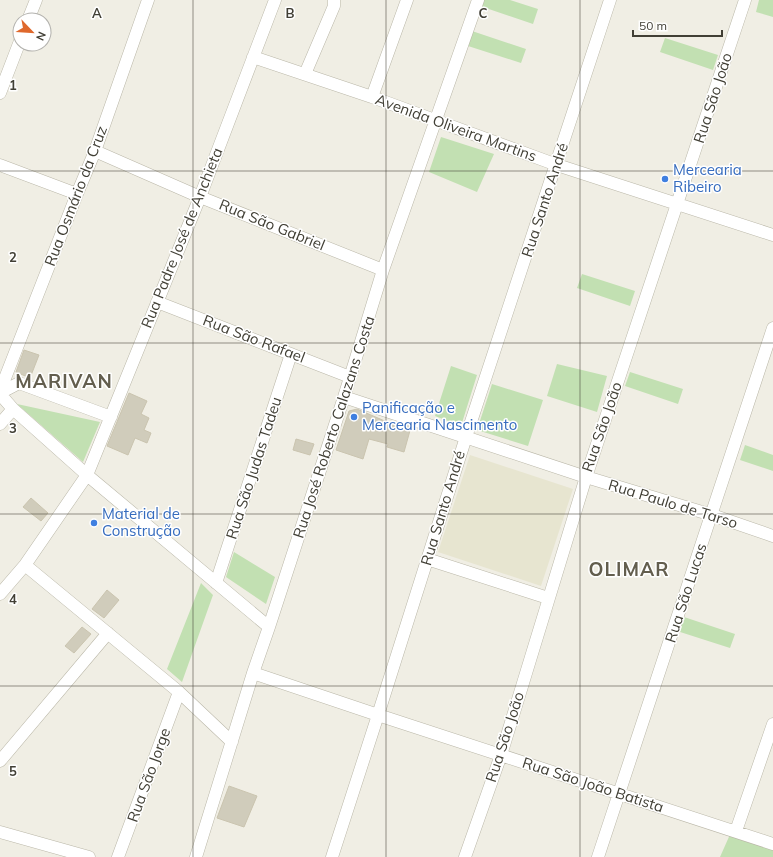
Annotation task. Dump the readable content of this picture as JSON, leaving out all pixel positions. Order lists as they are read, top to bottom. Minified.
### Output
{"streets":{"street":["Rua São João","Avenida Oliveira Martins","Rua Osmário da Cruz","Rua Santo André","Rua São Gabriel","Rua Padre José de Anchieta","Rua São Rafael","Rua José Roberto Calazans Costa","Rua São Judas Tadeu","Rua Paulo de Tarso","Rua São Lucas","Rua São Jorge","Rua São João Batista"]},"crossings":[["Rua São João","Avenida Oliveira Martins"],["Rua São João","Rua Paulo de Tarso"],["Rua São João","Rua São João Batista"],["Avenida Oliveira Martins","Rua Santo André"],["Avenida Oliveira Martins","Rua Padre José de Anchieta"],["Avenida Oliveira Martins","Rua José Roberto Calazans Costa"],["Rua Osmário da Cruz","Rua São Gabriel"],["Rua Santo André","Rua Paulo de Tarso"],["Rua Santo André","Rua São João Batista"],["Rua São Gabriel","Rua Padre José de Anchieta"],["Rua São Gabriel","Rua José Roberto Calazans Costa"],["Rua Padre José de Anchieta","Rua São Rafael"],["Rua São Rafael","Rua José Roberto Calazans Costa"],["Rua São Rafael","Rua São Judas Tadeu"],["Rua José Roberto Calazans Costa","Rua Paulo de Tarso"],["Rua José Roberto Calazans Costa","Rua São João Batista"],["Rua Paulo de Tarso","Rua São Lucas"],["Rua São Lucas","Rua São João Batista"]],"districts":["MARIVAN","OLIMAR"],"places":["Mercearia Ribeiro","Panificação e Mercearia Nascimento","Material de Construção"],"scale_bar":"50 m","north":"bottom right","grid":{"columns":["A","B","C"],"rows":["1","2","3","4","5"]}}
